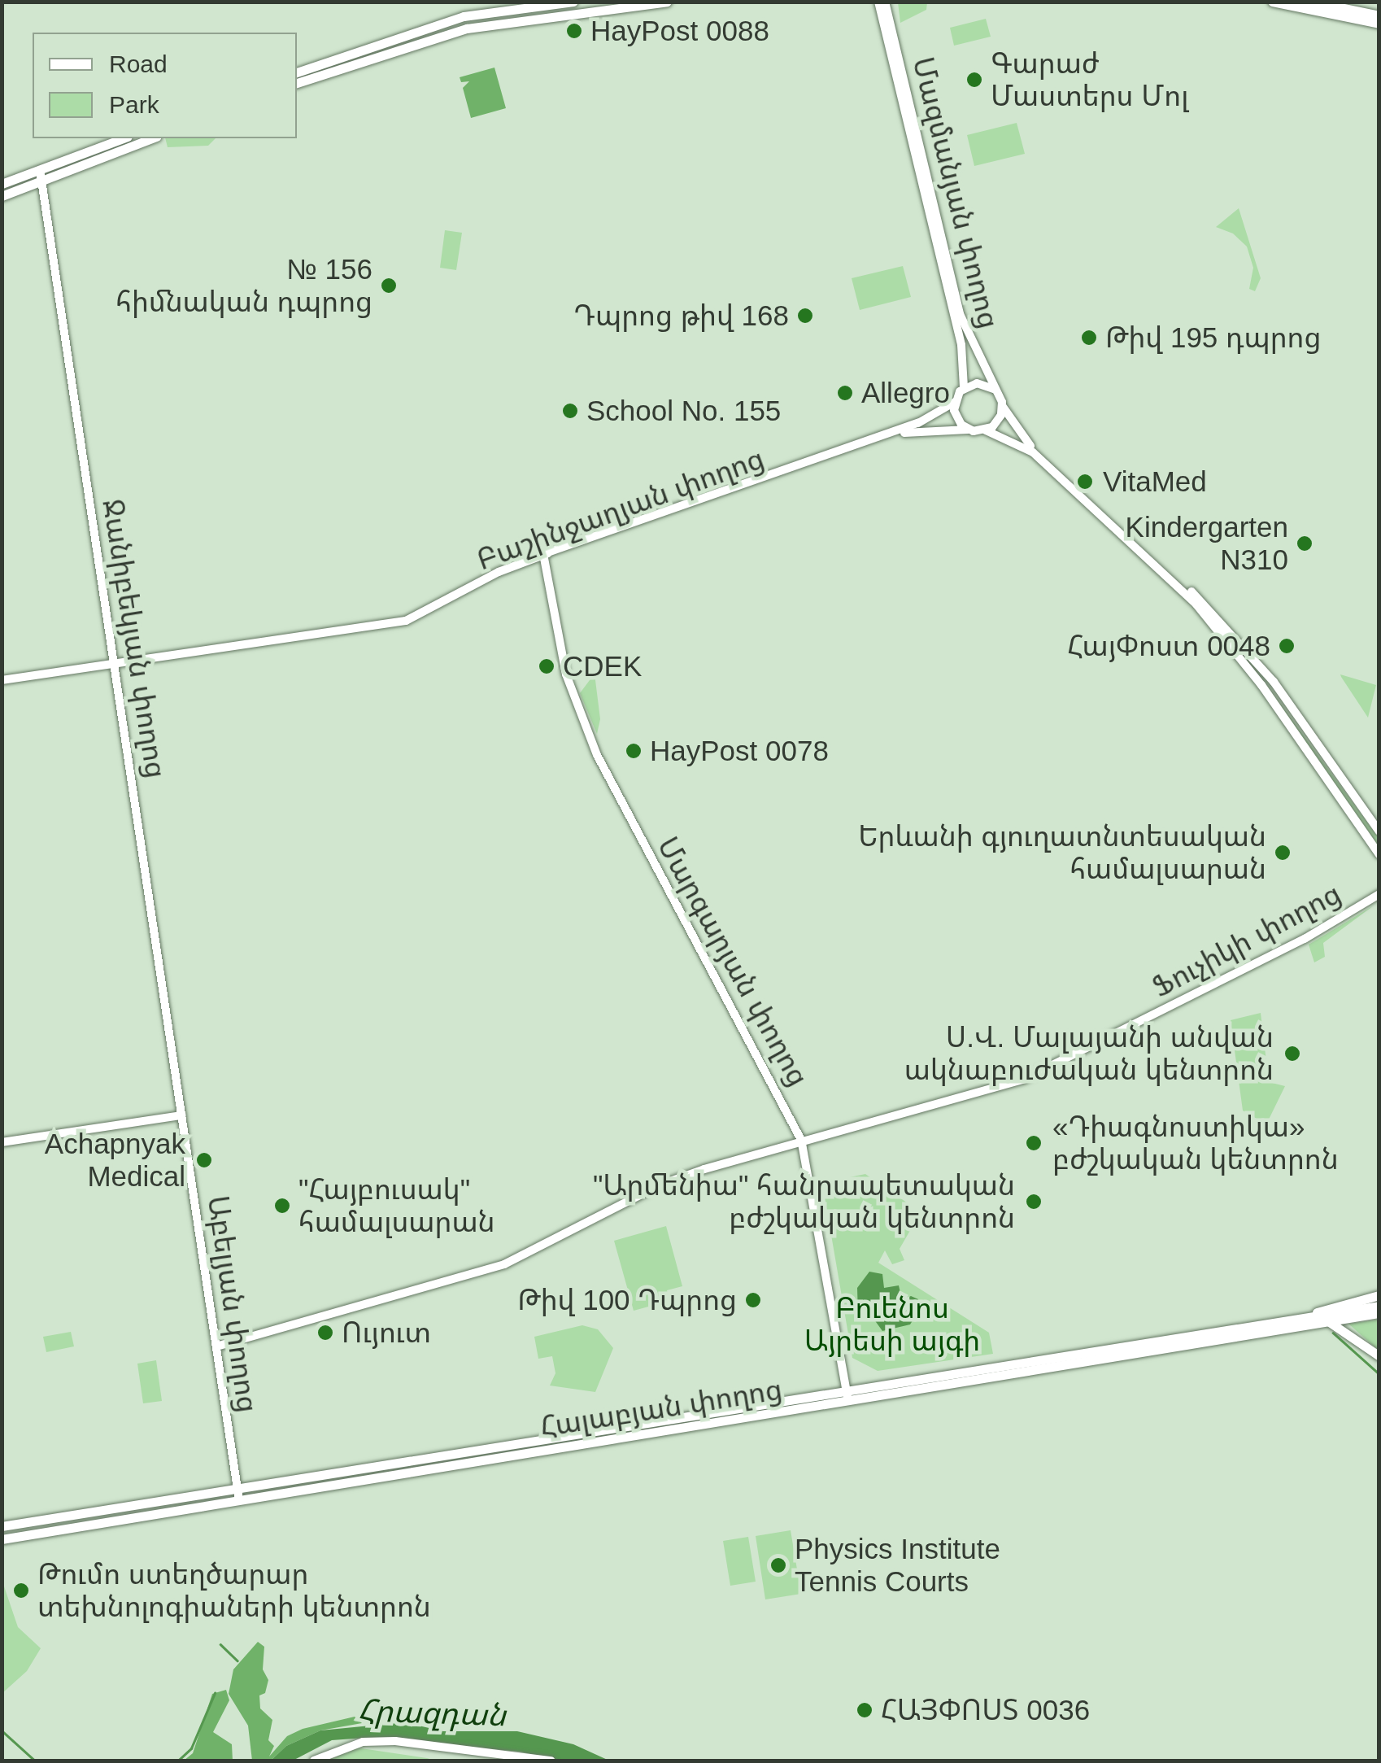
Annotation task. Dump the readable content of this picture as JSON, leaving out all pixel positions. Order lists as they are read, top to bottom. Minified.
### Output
{"streets":{"main road":["Մազմանյան փողոց","Բաշինջաղյան փողոց","Ջանիբեկյան փողոց","Ֆուչիկի փողոց","Մարգարյան փողոց","Աբելյան փողոց","Հալաբյան փողոց"]},"crossings":[["Մազմանյան փողոց","Բաշինջաղյան փողոց"],["Բաշինջաղյան փողոց","Ջանիբեկյան փողոց"],["Բաշինջաղյան փողոց","Մարգարյան փողոց"],["Ջանիբեկյան փողոց","Աբելյան փողոց"],["Ֆուչիկի փողոց","Մարգարյան փողոց"],["Ֆուչիկի փողոց","Աբելյան փողոց"],["Մարգարյան փողոց","Հալաբյան փողոց"],["Աբելյան փողոց","Հալաբյան փողոց"]],"water":["Հրազդան"],"parks":["Բուենոս Այրեսի այգի"],"places":["HayPost 0088","Գարաժ Մաստերս Մոլ","№ 156 հիմնական դպրոց","Դպրոց թիվ 168","Թիվ 195 դպրոց","Allegro","School No. 155","VitaMed","Kindergarten N310","ՀայՓոստ 0048","CDEK","HayPost 0078","Երևանի գյուղատնտեսական համալսարան","Ս.Վ. Մալայանի անվան ակնաբուժական կենտրոն","«Դիագնոստիկա» բժշկական կենտրոն","Achapnyak Medical","\"Արմենիա\" հանրապետական բժշկական կենտրոն","\"Հայբուսակ\" համալսարան","Թիվ 100 Դպրոց","Ույուտ","Physics Institute Tennis Courts","Թումո ստեղծարար տեխնոլոգիաների կենտրոն","ՀԱՅՓՈՍՏ 0036"],"legend":["Road","Park"]}
